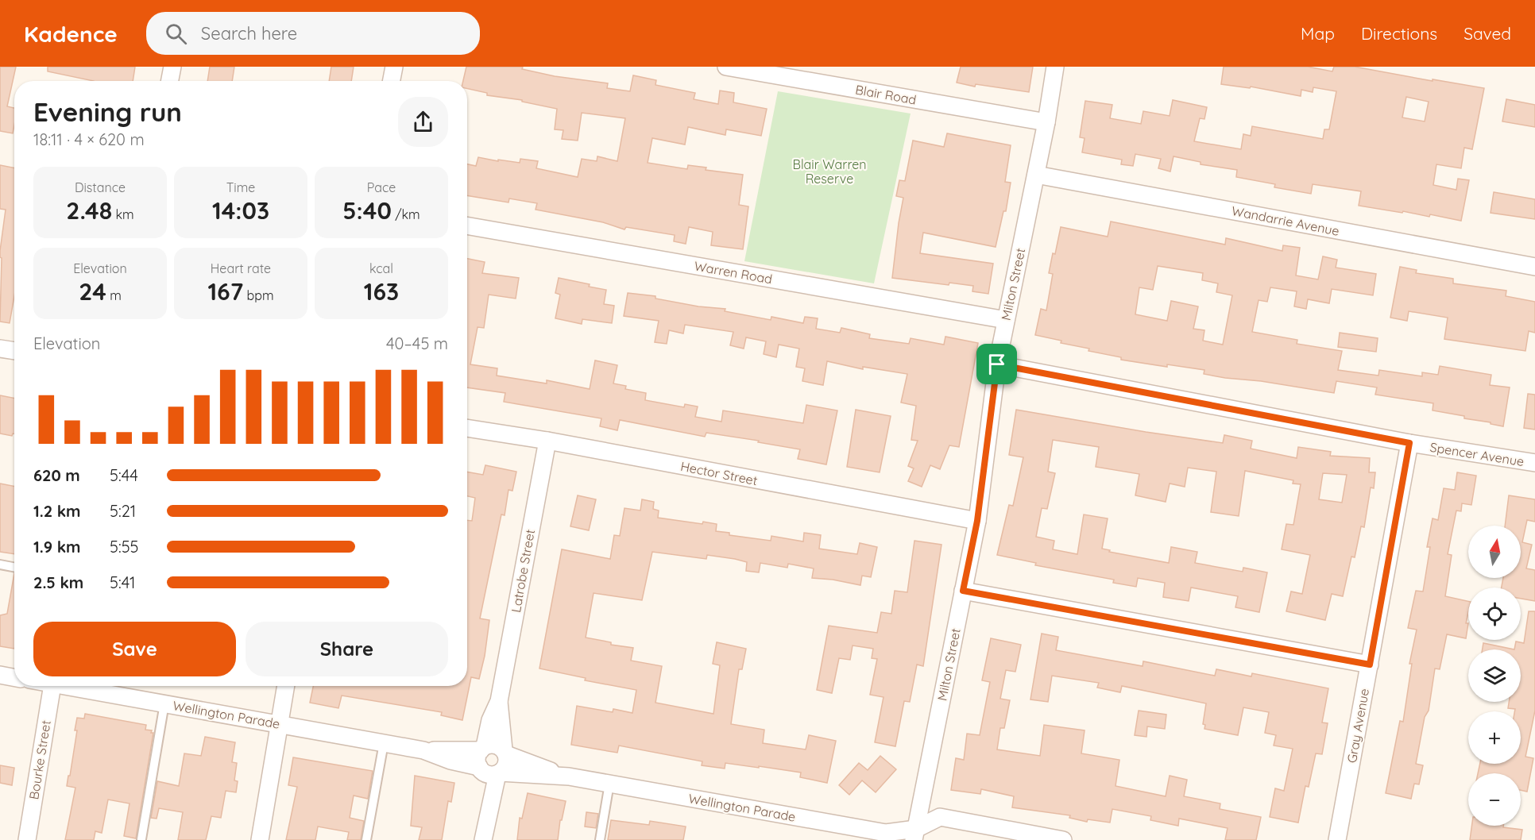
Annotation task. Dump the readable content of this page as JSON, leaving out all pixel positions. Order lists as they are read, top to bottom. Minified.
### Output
{"streets":{"street":["Blair Road","Wandarrie Avenue","Warren Road","Milton Street","Spencer Avenue","Hector Street","Latrobe Street","Wellington Parade","Gray Avenue","Bourke Street"]},"crossings":[["Blair Road","Milton Street"],["Wandarrie Avenue","Milton Street"],["Warren Road","Milton Street"],["Milton Street","Spencer Avenue"],["Milton Street","Hector Street"],["Milton Street","Wellington Parade"],["Spencer Avenue","Gray Avenue"],["Hector Street","Latrobe Street"],["Latrobe Street","Wellington Parade"]],"parks":["Blair Warren Reserve"],"north":"top","page":{"header":"Kadence","search":"Search here","nav":["Map","Directions","Saved"],"heading":["Evening run","18:11 · 4 × 620 m"],"stats":[["Distance","2.48 km"],["Time","14:03"],["Pace","5:40 /km"],["Elevation","24 m"],["Heart rate","167 bpm"],["kcal","163"]],"chart":["Elevation","40–45 m"],"list":[{"name":"620 m","note":"5:44"},{"name":"1.2 km","note":"5:21"},{"name":"1.9 km","note":"5:55"},{"name":"2.5 km","note":"5:41"}],"map_buttons":["+","−"],"buttons":["Save","Share"]}}
